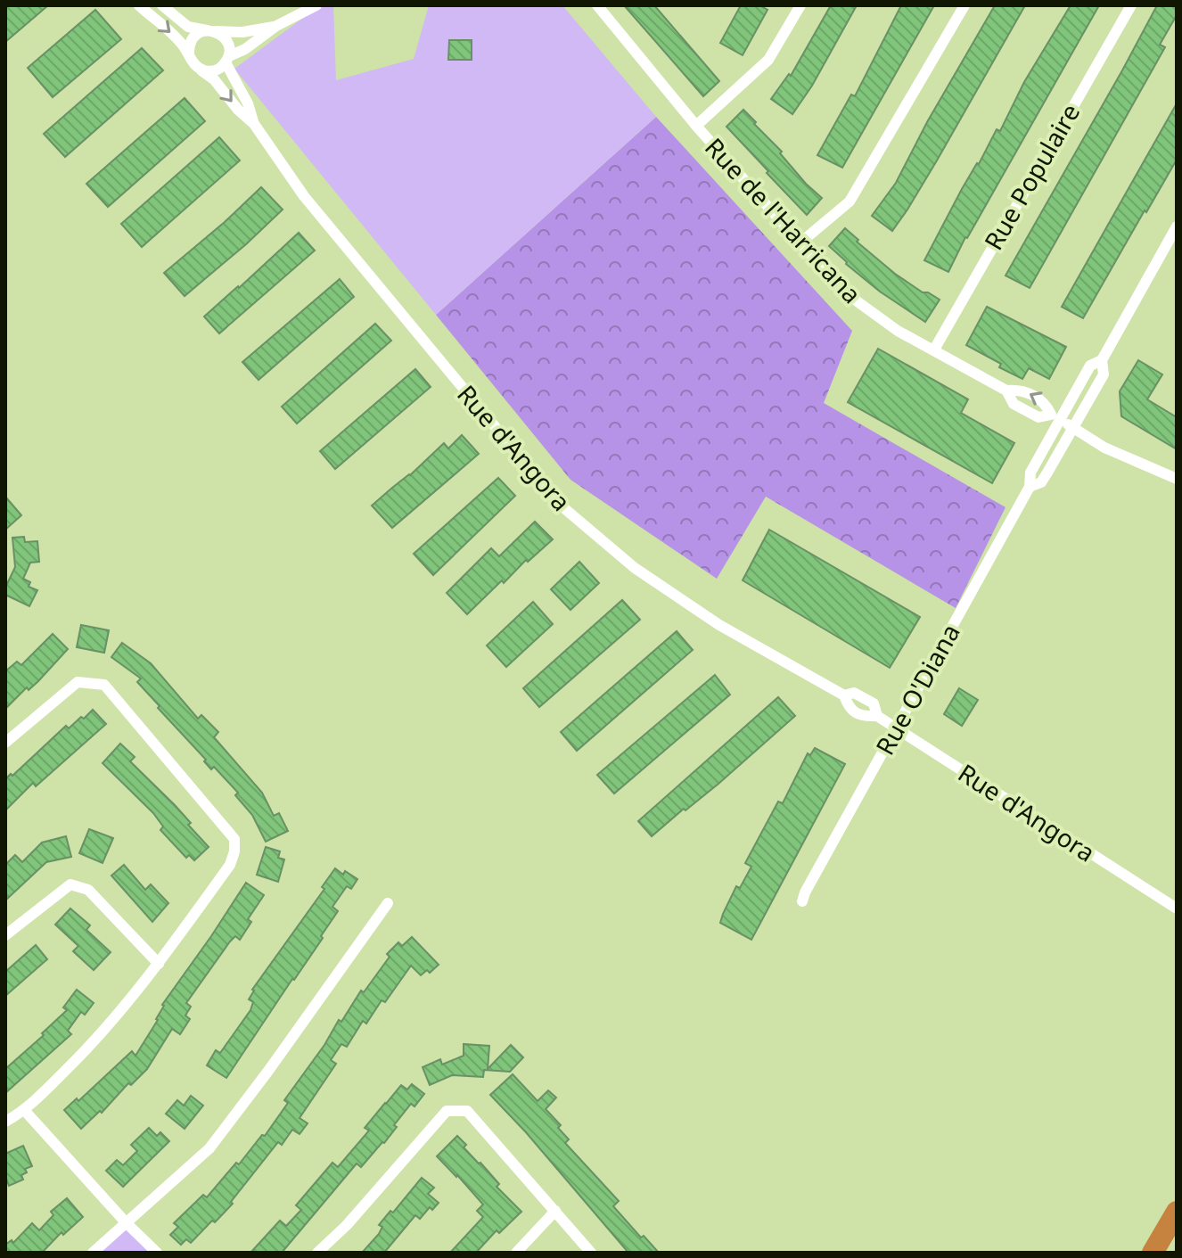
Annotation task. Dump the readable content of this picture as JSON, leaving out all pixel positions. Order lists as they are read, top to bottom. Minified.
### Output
{"streets":{"street":["Rue Populaire","Rue de l'Harricana","Rue d'Angora","Rue O'Diana"]},"crossings":[["Rue Populaire","Rue de l'Harricana"],["Rue de l'Harricana","Rue O'Diana"],["Rue d'Angora","Rue O'Diana"]]}
